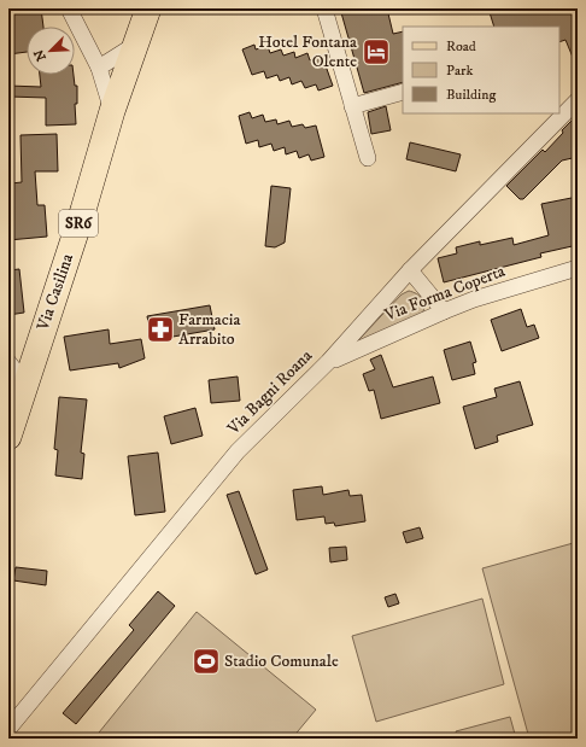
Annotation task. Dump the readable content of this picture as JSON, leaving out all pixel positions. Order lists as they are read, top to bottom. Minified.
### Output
{"streets":{"main road":["SR6","Via Casilina"],"street":["Via Forma Coperta","Via Bagni Roana"]},"crossings":[["Via Forma Coperta","Via Bagni Roana"]],"places":{"hotel":["Hotel Fontana Olente"],"pharmacy":["Farmacia Arrabito"],"sports":["Stadio Comunale"]},"legend":["Road","Park","Building"],"north":"bottom left"}
